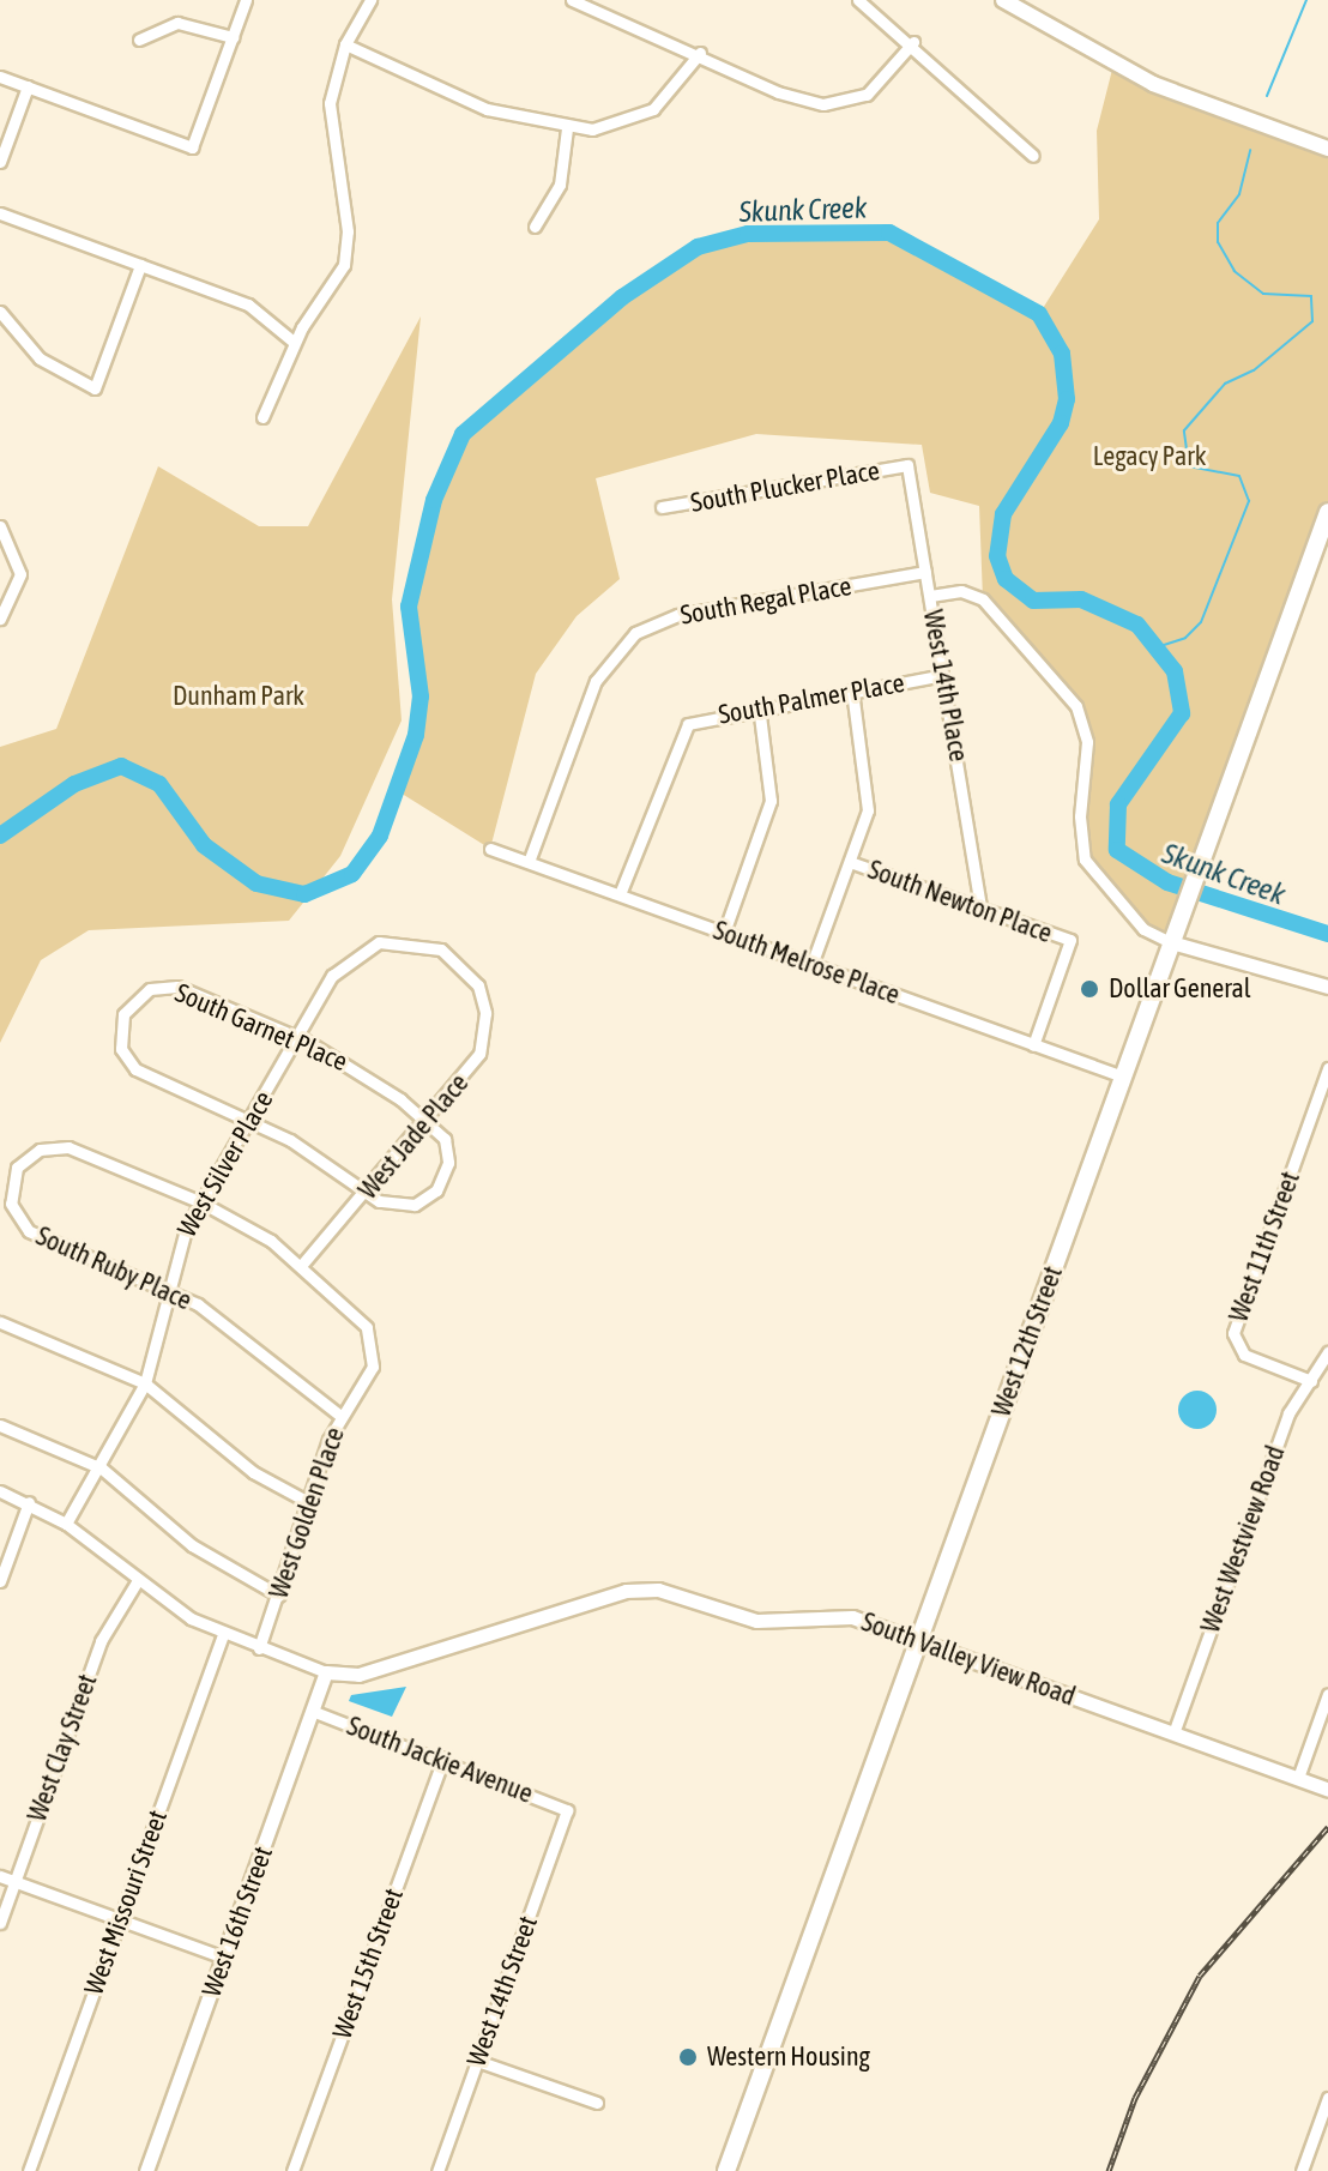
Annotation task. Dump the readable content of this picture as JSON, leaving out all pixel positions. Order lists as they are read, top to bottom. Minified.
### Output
{"streets":{"main road":["West 12th Street"],"street":["South Plucker Place","South Regal Place","West 14th Place","South Palmer Place","South Newton Place","South Melrose Place","South Garnet Place","West Jade Place","West Silver Place","West 11th Street","South Ruby Place","West Golden Place","West Westview Road","South Valley View Road","West Clay Street","South Jackie Avenue","West Missouri Street","West 16th Street","West 15th Street","West 14th Street"]},"crossings":[["South Plucker Place","West 14th Place"],["South Regal Place","West 14th Place"],["South Regal Place","South Melrose Place"],["West 14th Place","South Palmer Place"],["West 14th Place","South Newton Place"],["South Palmer Place","South Melrose Place"],["South Newton Place","South Melrose Place"],["South Melrose Place","West 12th Street"],["South Garnet Place","West Jade Place"],["South Garnet Place","West Silver Place"],["West Jade Place","West Silver Place"],["West Jade Place","West Golden Place"],["West Silver Place","South Ruby Place"],["West 11th Street","West Westview Road"],["South Ruby Place","West Golden Place"],["West 12th Street","South Valley View Road"],["West Westview Road","South Valley View Road"],["South Valley View Road","West 16th Street"],["South Jackie Avenue","West 16th Street"],["South Jackie Avenue","West 15th Street"],["South Jackie Avenue","West 14th Street"]],"water":["Skunk Creek"],"parks":["Legacy Park","Dunham Park"],"places":["Dollar General","Western Housing"]}
